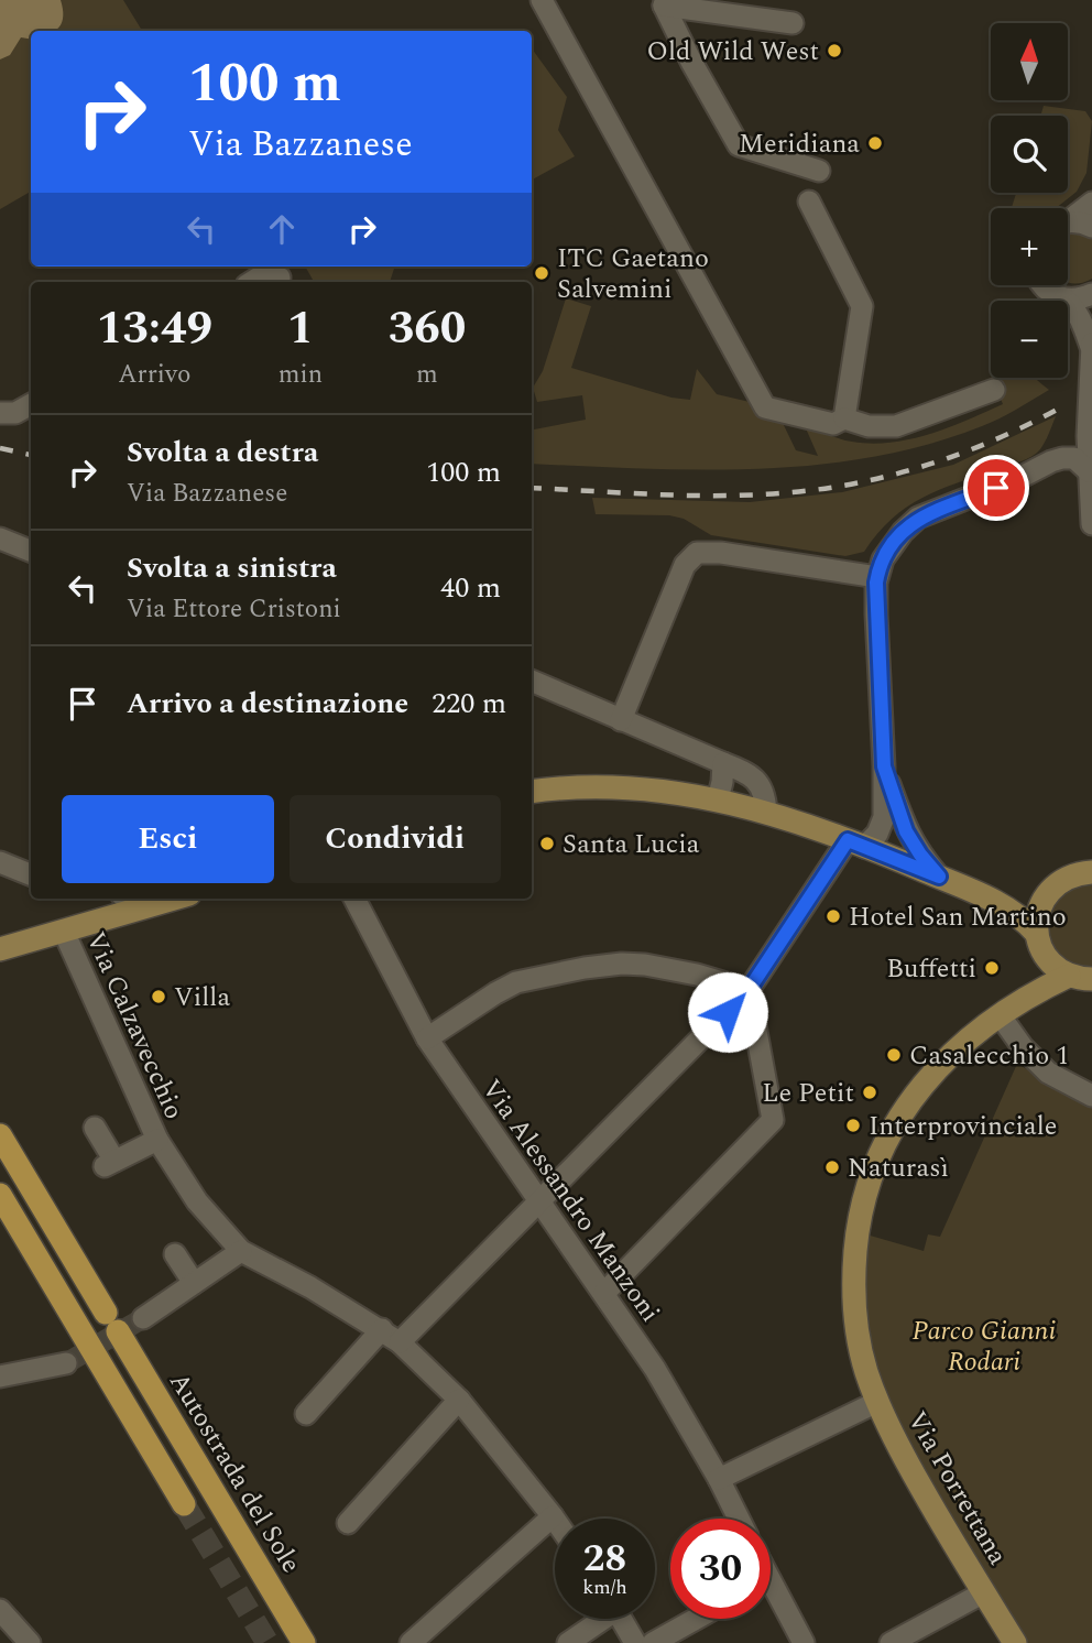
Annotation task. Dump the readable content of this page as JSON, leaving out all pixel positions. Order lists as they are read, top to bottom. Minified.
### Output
{"streets":{"highway":["Autostrada del Sole"],"main road":["Via Porrettana"],"street":["Via Calzavecchio","Via Alessandro Manzoni"]},"parks":["Parco Gianni Rodari"],"places":["Old Wild West","Meridiana","ITC Gaetano Salvemini","Santa Lucia","Hotel San Martino","Buffetti","Villa","Casalecchio 1","Le Petit","Interprovinciale","Naturasì"],"north":"top","page":{"map_buttons":["+","−"],"turn":["100 m","Via Bazzanese"],"eta":["13:49","Arrivo","1","min","360","m"],"list":[{"name":"Svolta a destra","note":"Via Bazzanese","value":"100 m"},{"name":"Svolta a sinistra","note":"Via Ettore Cristoni","value":"40 m"},{"name":"Arrivo a destinazione","value":"220 m"}],"buttons":["Esci","Condividi"],"speed":"28 km/h","limit":"30"}}
